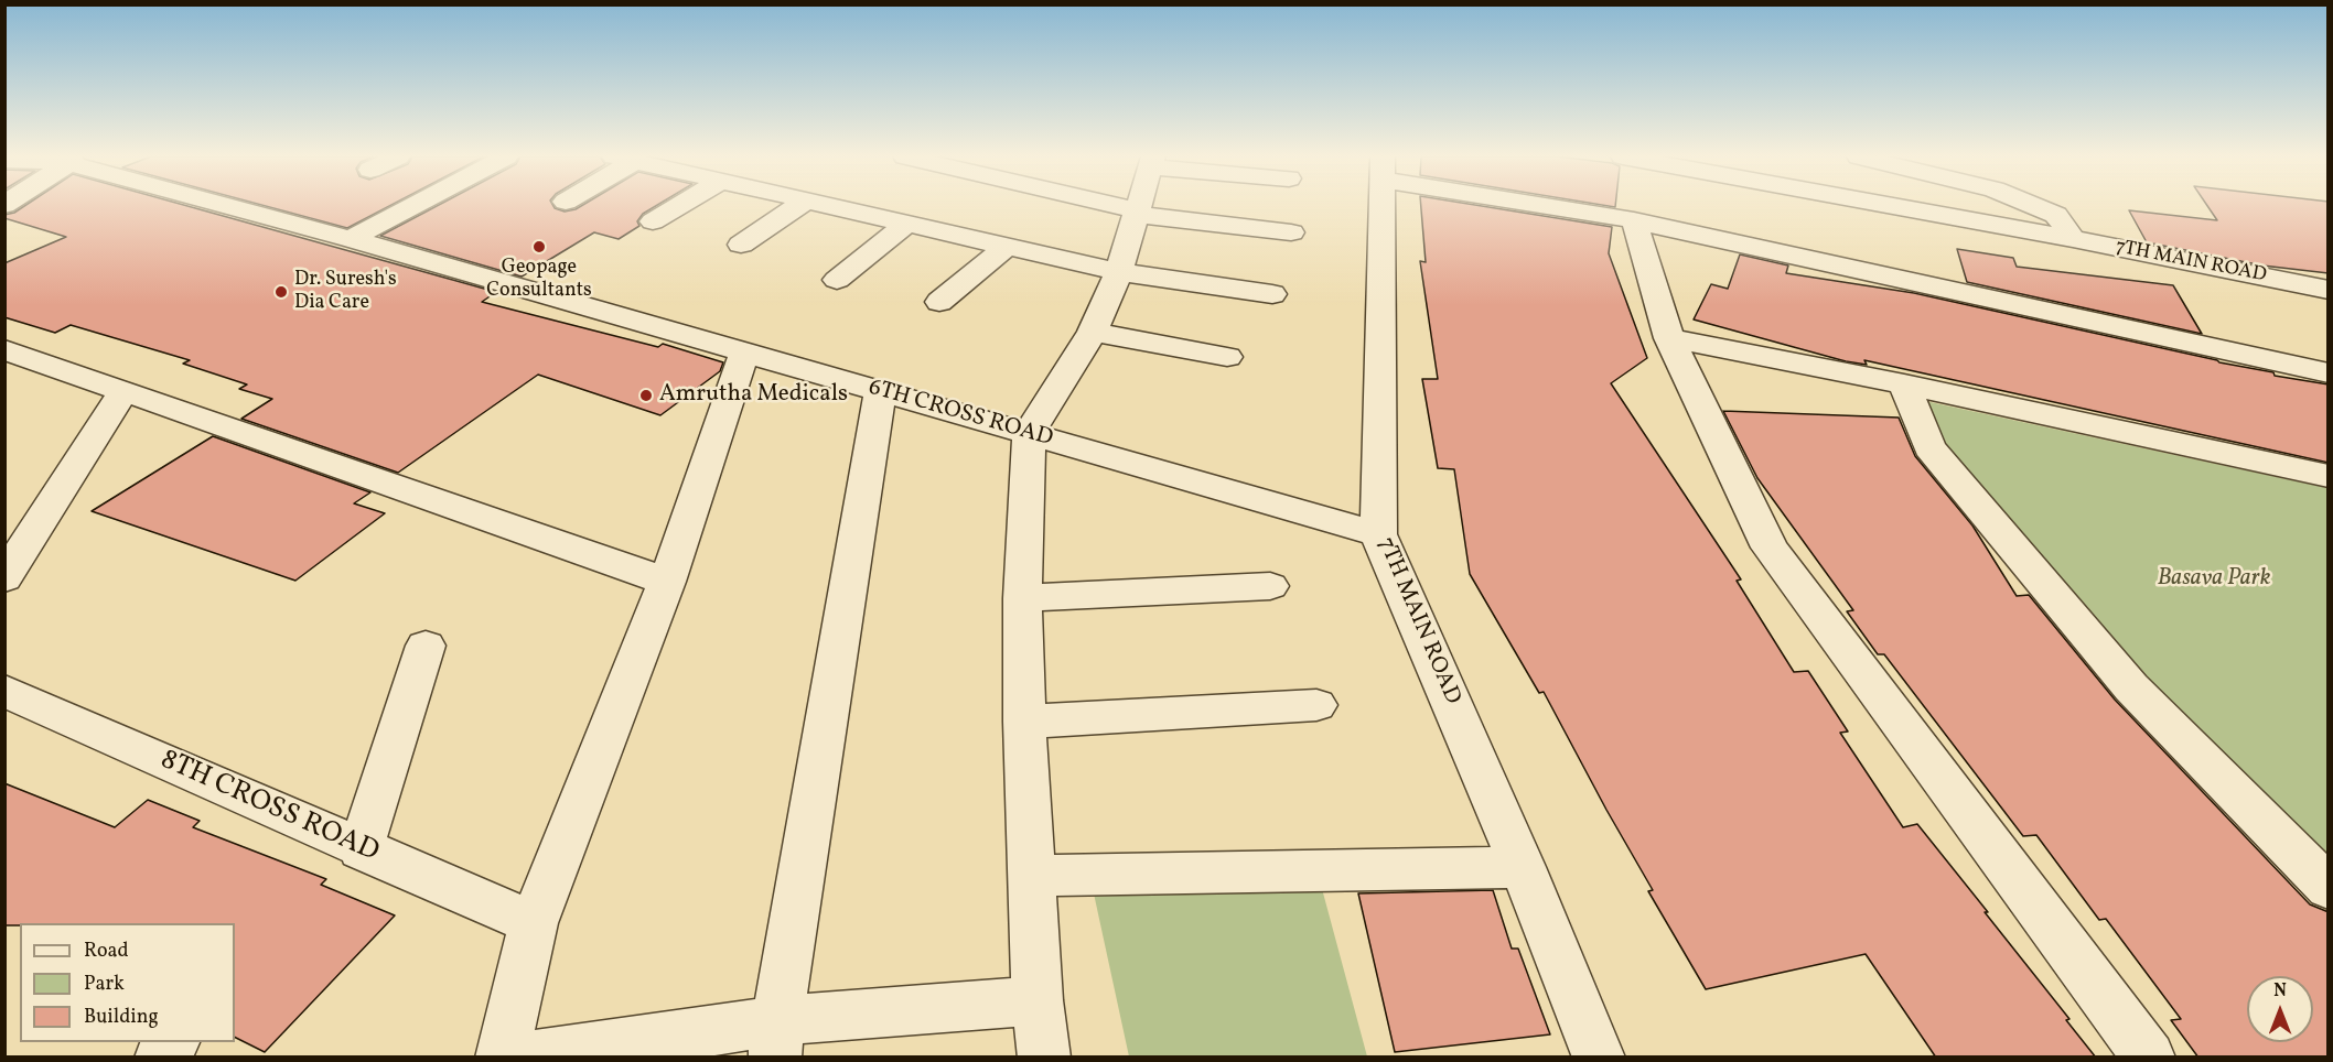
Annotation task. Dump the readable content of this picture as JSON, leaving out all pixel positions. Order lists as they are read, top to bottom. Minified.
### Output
{"streets":{"street":["7TH MAIN ROAD","6TH CROSS ROAD","8TH CROSS ROAD"]},"crossings":[["7TH MAIN ROAD","6TH CROSS ROAD"]],"parks":["Basava Park"],"places":["Geopage Consultants","Dr. Suresh's Dia Care","Amrutha Medicals"],"legend":["Road","Park","Building"],"north":"top"}
